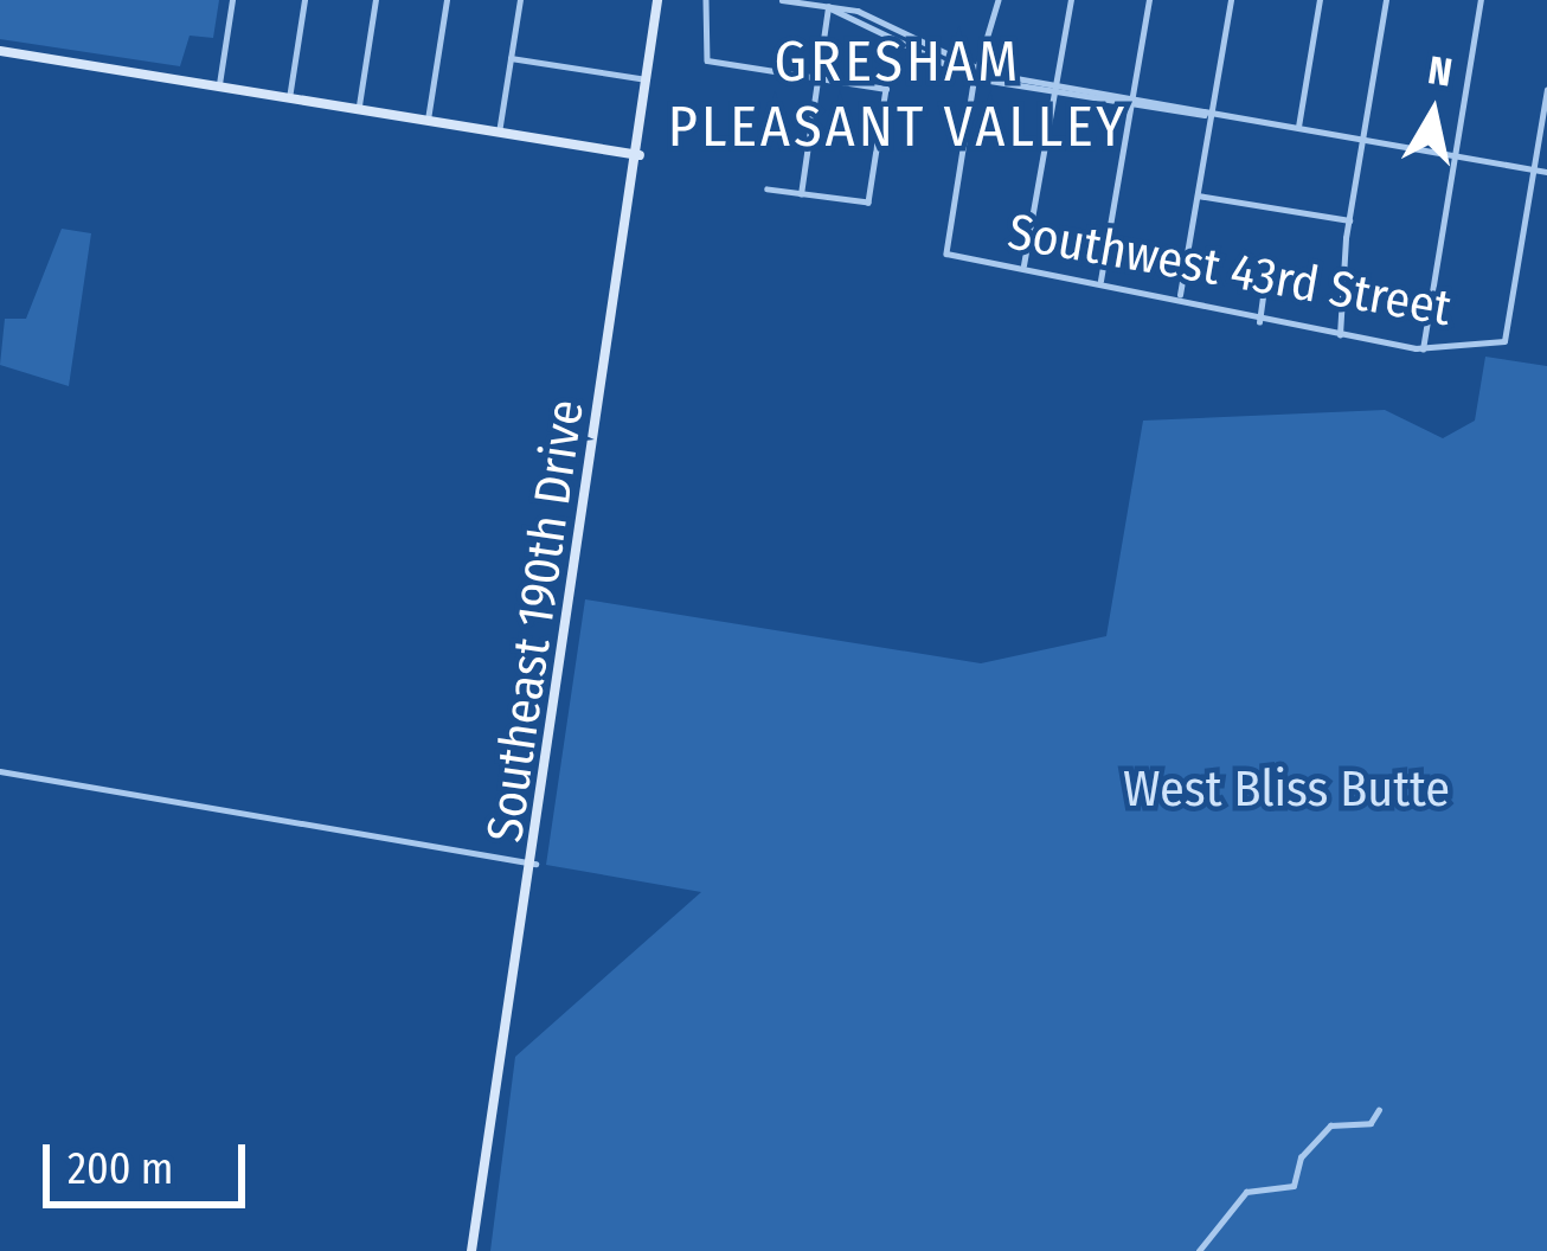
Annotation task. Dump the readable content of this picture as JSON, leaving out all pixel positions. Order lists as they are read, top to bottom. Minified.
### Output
{"streets":{"main road":["Southeast 190th Drive"],"street":["Southwest 43rd Street"]},"districts":["GRESHAM PLEASANT VALLEY"],"parks":["West Bliss Butte"],"scale_bar":"200 m","north":"top"}
